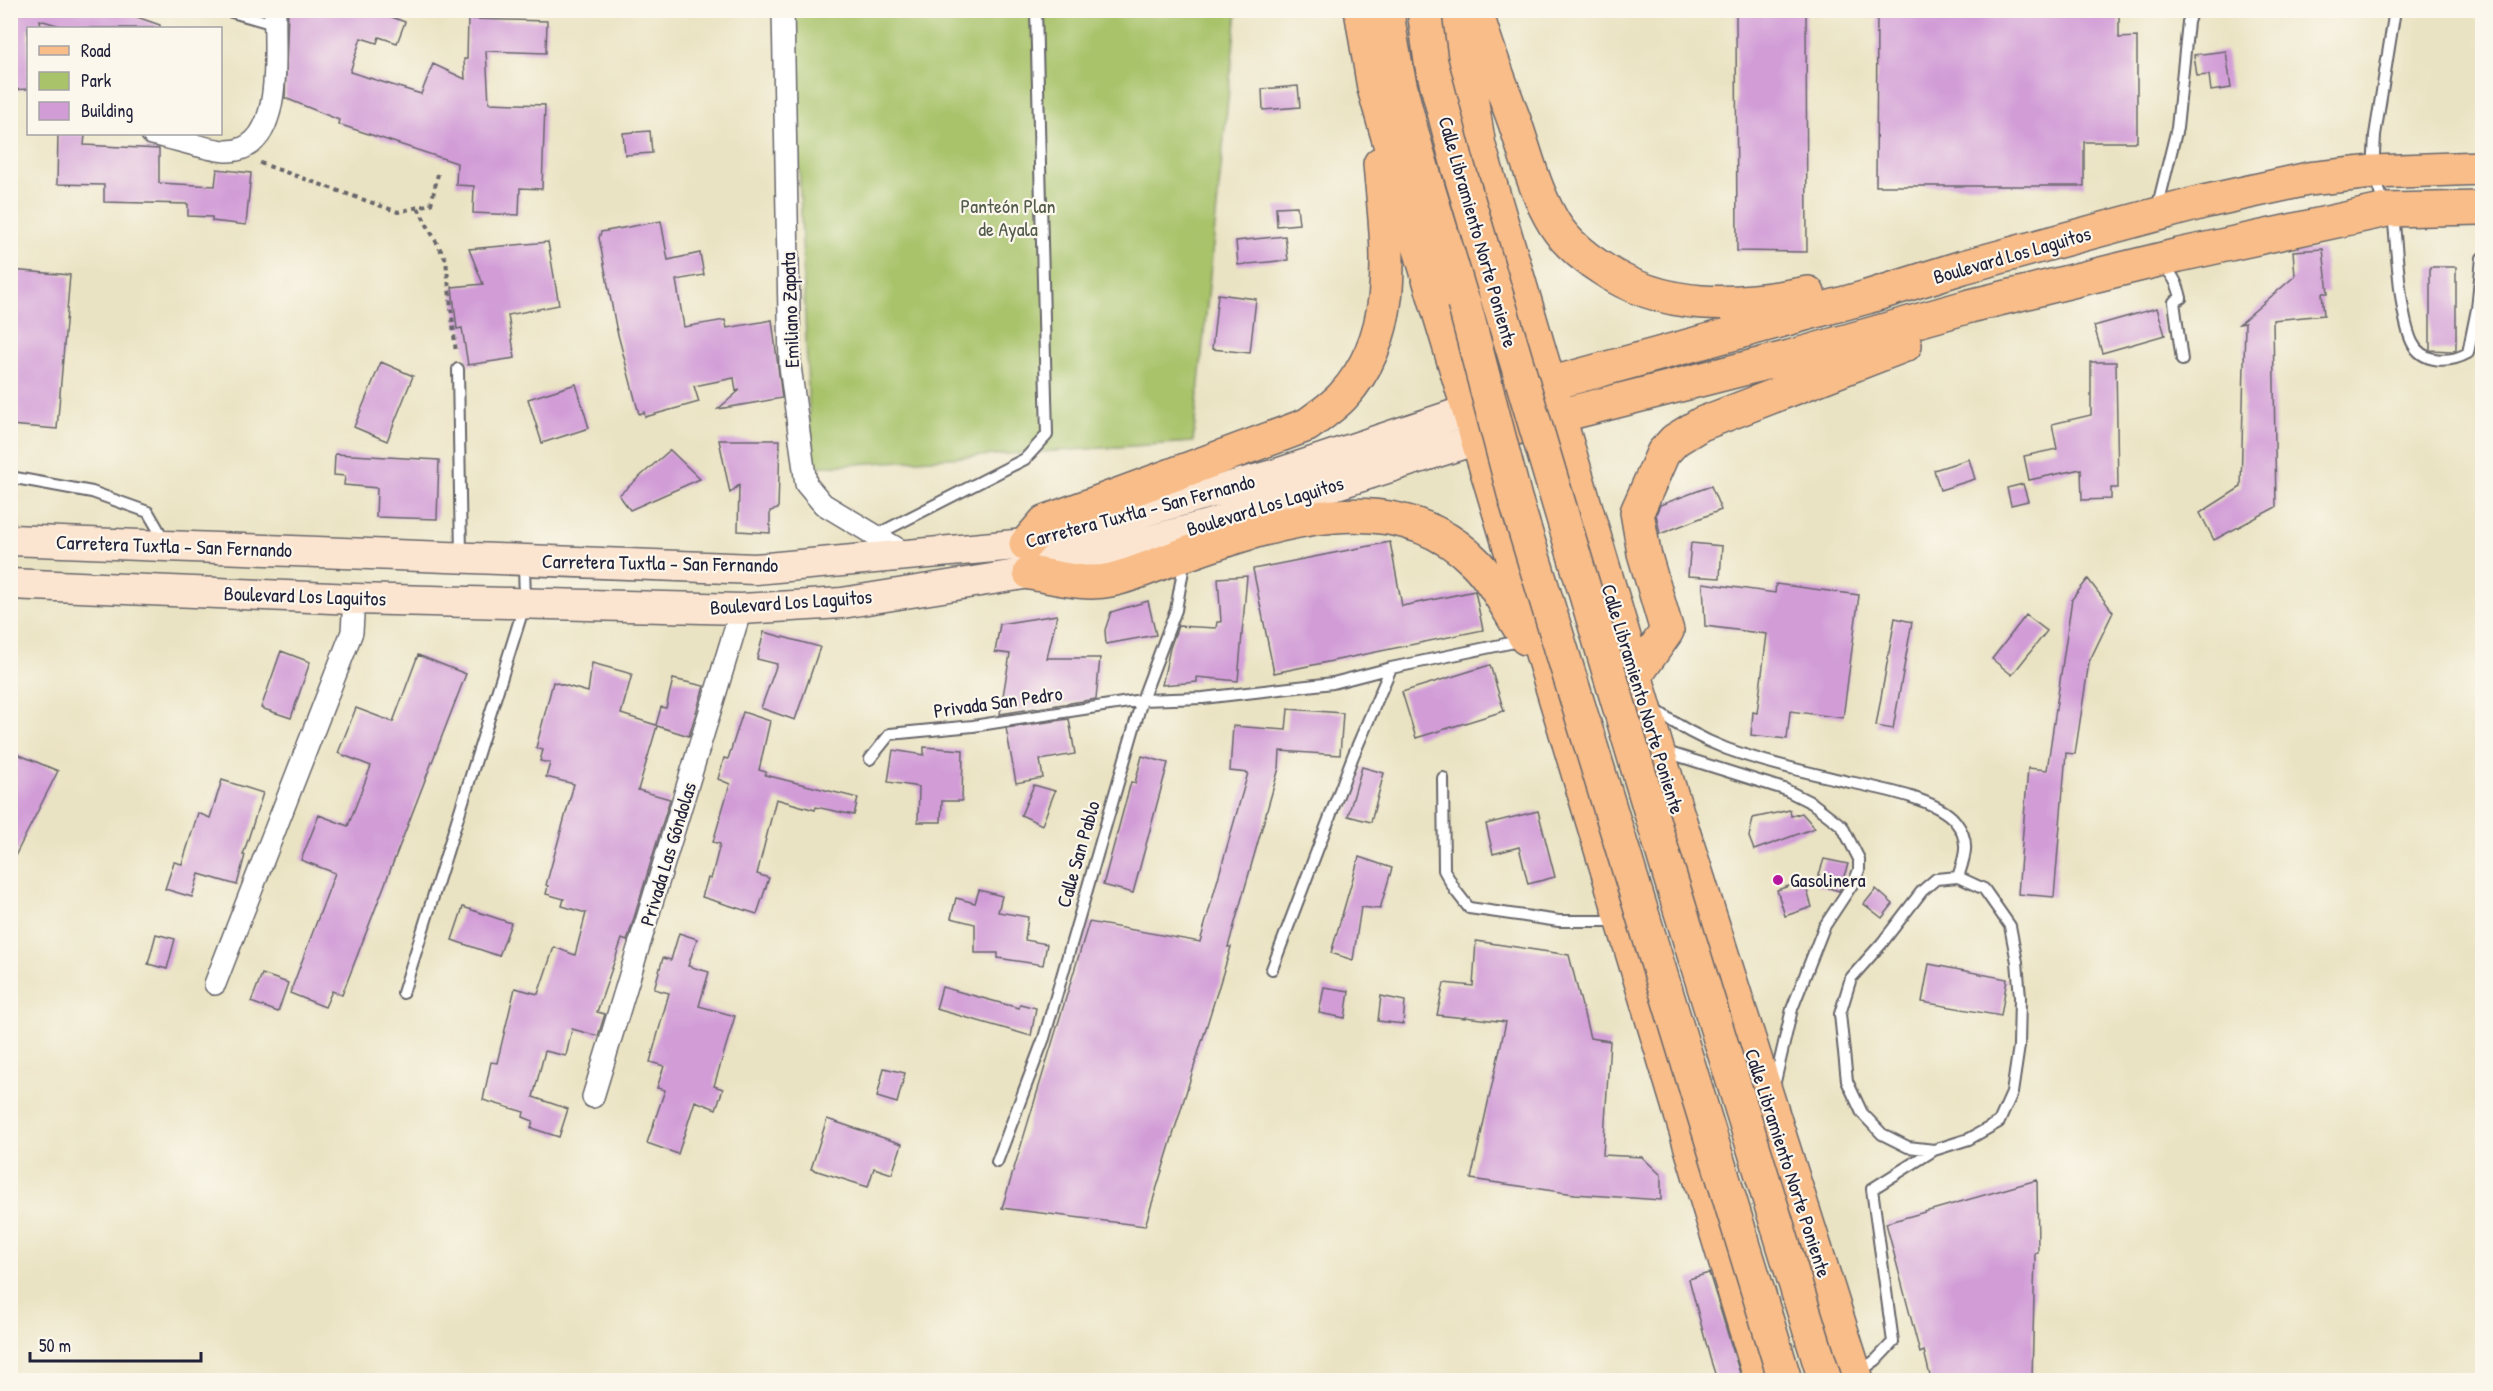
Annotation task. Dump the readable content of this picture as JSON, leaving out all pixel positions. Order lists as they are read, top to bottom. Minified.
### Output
{"streets":{"main road":["Calle Libramiento Norte Poniente","Boulevard Los Laguitos","Carretera Tuxtla - San Fernando"],"street":["Emiliano Zapata","Privada Las Góndolas"],"lane":["Privada San Pedro","Calle San Pablo"]},"crossings":[["Calle Libramiento Norte Poniente","Boulevard Los Laguitos"],["Boulevard Los Laguitos","Carretera Tuxtla - San Fernando"],["Boulevard Los Laguitos","Privada Las Góndolas"],["Emiliano Zapata","Carretera Tuxtla - San Fernando"],["Privada San Pedro","Calle San Pablo"]],"parks":["Panteón Plan de Ayala"],"places":["Gasolinera"],"legend":["Road","Park","Building"],"scale_bar":"50 m"}
